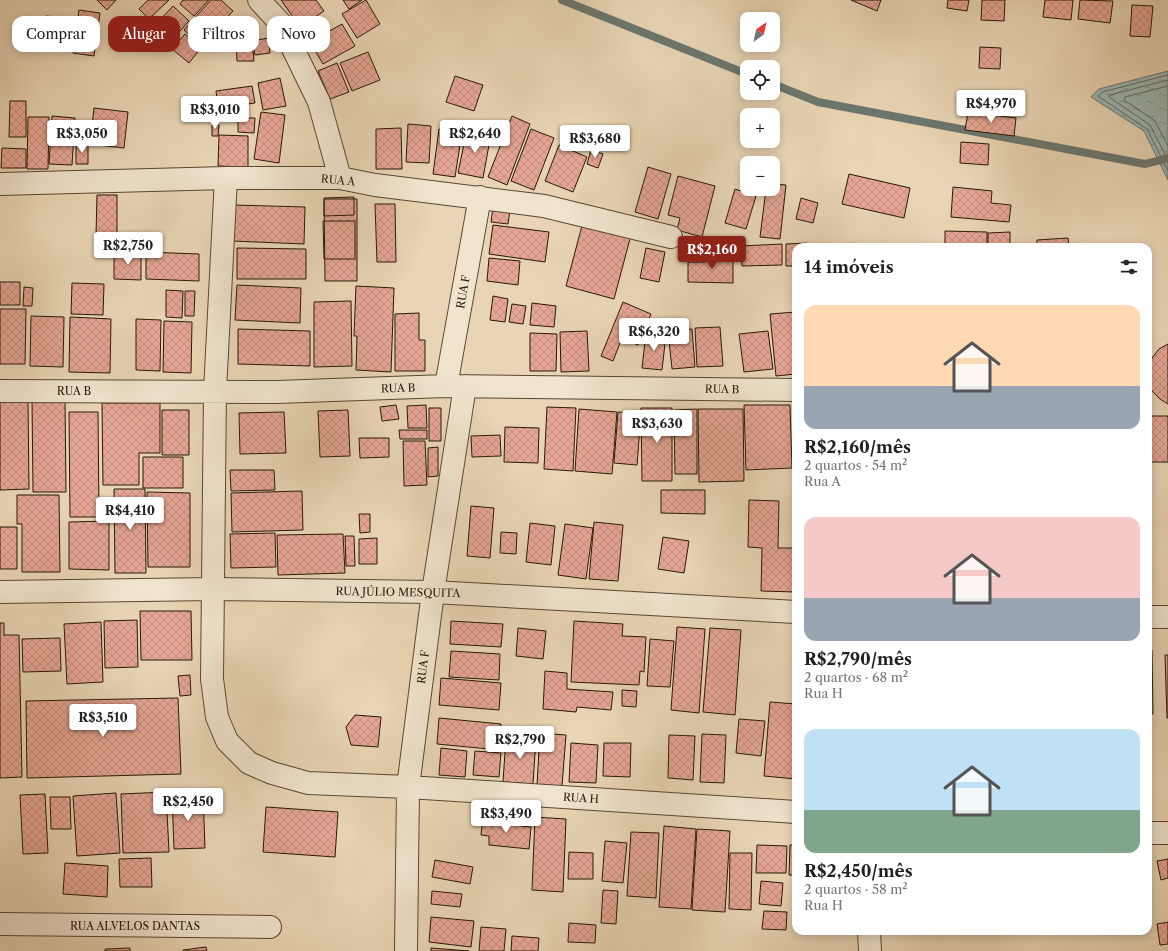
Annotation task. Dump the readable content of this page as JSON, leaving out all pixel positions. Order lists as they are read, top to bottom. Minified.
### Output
{"streets":{"street":["RUA A","RUA F","RUA B","RUA JÚLIO MESQUITA","RUA H","RUA ALVELOS DANTAS"]},"crossings":[["RUA A","RUA F"],["RUA F","RUA B"],["RUA F","RUA JÚLIO MESQUITA"],["RUA F","RUA H"],["RUA JÚLIO MESQUITA","RUA H"]],"north":"top right","page":{"map_buttons":["+","−"],"chip":["Comprar","Alugar","Filtros","Novo"],"price":["R$4,970","R$3,010","R$3,050","R$2,640","R$3,680","R$2,750","R$2,160","R$6,320","R$3,630","R$4,410","R$3,510","R$2,790","R$2,450","R$3,490"],"heading":"14 imóveis","list":[{"name":"R$2,160/mês","note":"2 quartos · 54 m² · Rua A"},{"name":"R$2,790/mês","note":"2 quartos · 68 m² · Rua H"},{"name":"R$2,450/mês","note":"2 quartos · 58 m² · Rua H"}]}}
